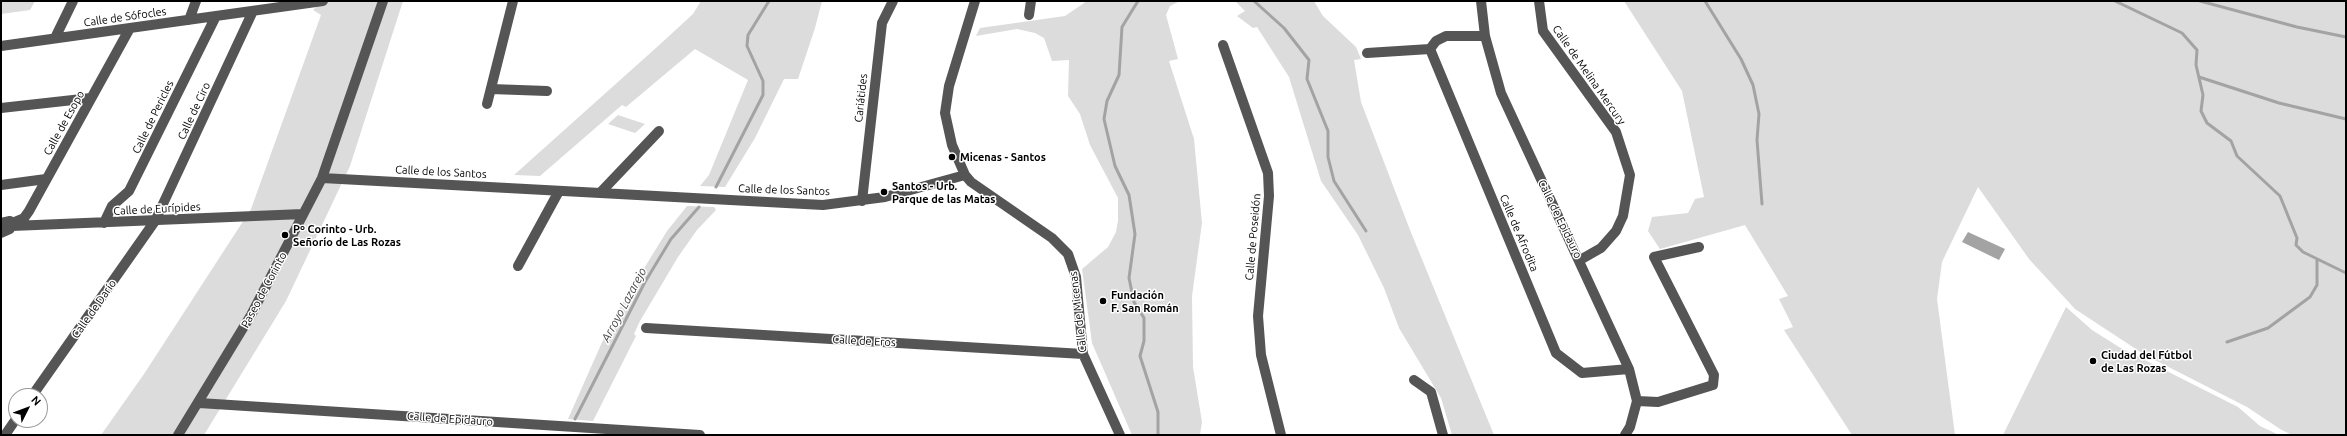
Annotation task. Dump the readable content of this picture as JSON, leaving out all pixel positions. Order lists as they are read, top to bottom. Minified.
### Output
{"streets":{"street":["Calle de Sófocles","Calle de Melina Mercury","Cariátides","Calle de Ciro","Calle de Pericles","Calle de Esopo","Calle de los Santos","Calle de Eurípides","Calle de Epidauro","Calle de Afrodita","Calle de Poseidón","Paseo de Corinto","Calle de Darío","Calle de Micenas","Calle de Eros"]},"crossings":[["Calle de Sófocles","Calle de Ciro"],["Calle de Sófocles","Calle de Pericles"],["Calle de Sófocles","Calle de Esopo"],["Calle de Melina Mercury","Calle de Epidauro"],["Cariátides","Calle de los Santos"],["Calle de Ciro","Calle de Eurípides"],["Calle de Ciro","Calle de Darío"],["Calle de Pericles","Calle de Eurípides"],["Calle de Esopo","Calle de Eurípides"],["Calle de los Santos","Paseo de Corinto"],["Calle de los Santos","Calle de Micenas"],["Calle de Eurípides","Paseo de Corinto"],["Calle de Eurípides","Calle de Darío"],["Calle de Epidauro","Calle de Afrodita"],["Calle de Epidauro","Paseo de Corinto"],["Calle de Micenas","Calle de Eros"]],"water":["Arroyo Lazarejo"],"places":["Micenas - Santos","Santos - Urb. Parque de las Matas","Pº Corinto - Urb. Señorío de Las Rozas","Fundación F. San Román","Ciudad del Fútbol de Las Rozas"],"north":"top right"}
